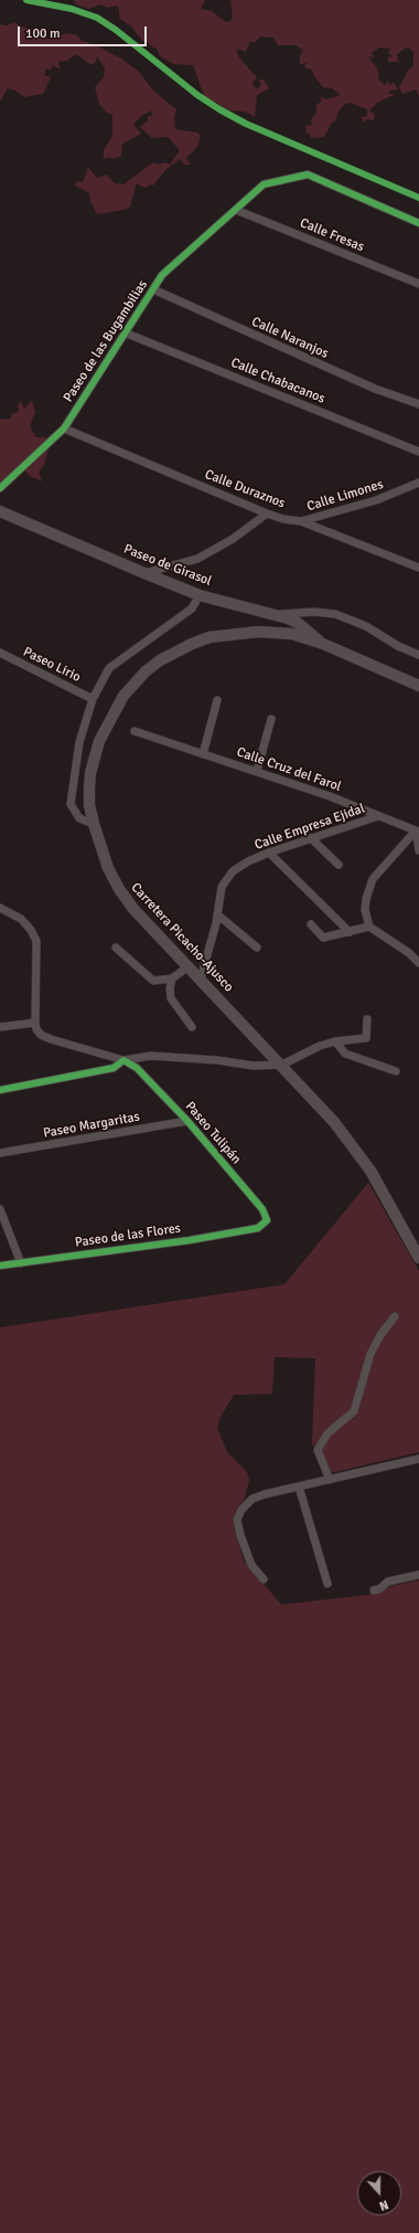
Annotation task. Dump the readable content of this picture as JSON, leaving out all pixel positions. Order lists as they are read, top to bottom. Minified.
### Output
{"streets":{"main road":["Paseo de Girasol","Carretera Picacho-Ajusco"],"street":["Calle Fresas","Calle Naranjos","Paseo de las Bugambilias","Calle Chabacanos","Calle Duraznos","Calle Limones","Paseo Lirio","Calle Cruz del Farol","Calle Empresa Ejidal","Paseo Margaritas","Paseo Tulipán","Paseo de las Flores"]},"crossings":[["Calle Fresas","Paseo de las Bugambilias"],["Calle Naranjos","Paseo de las Bugambilias"],["Paseo de las Bugambilias","Calle Chabacanos"],["Paseo de las Bugambilias","Calle Duraznos"],["Calle Duraznos","Calle Limones"],["Paseo de Girasol","Carretera Picacho-Ajusco"],["Calle Cruz del Farol","Calle Empresa Ejidal"],["Calle Empresa Ejidal","Carretera Picacho-Ajusco"],["Paseo Margaritas","Paseo Tulipán"],["Paseo Tulipán","Paseo de las Flores"]],"scale_bar":"100 m","north":"bottom"}
